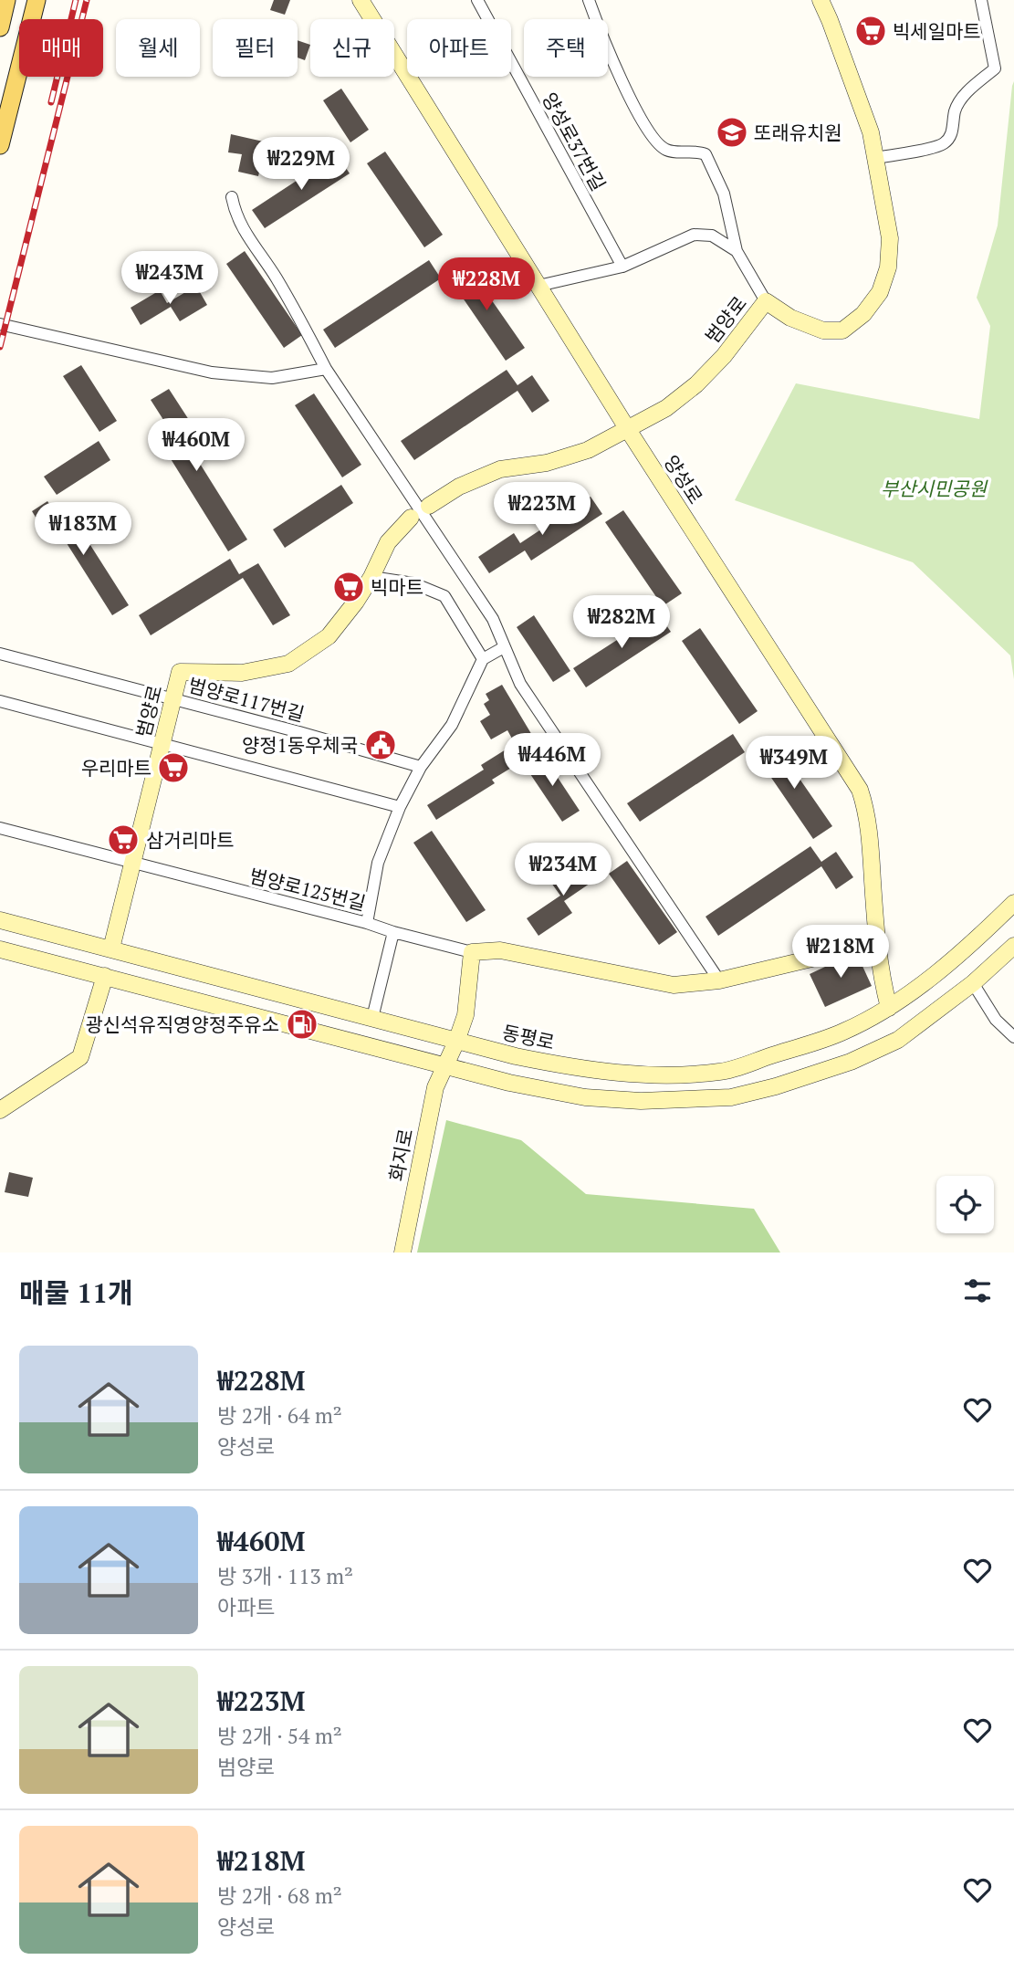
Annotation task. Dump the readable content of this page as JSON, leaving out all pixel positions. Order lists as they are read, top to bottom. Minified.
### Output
{"streets":{"street":["양성로37번길","범양로","양성로","범양로117번길","범양로125번길","동평로","화지로"]},"crossings":[["범양로","양성로"],["범양로","범양로117번길"],["범양로","범양로125번길"],["범양로","동평로"],["양성로","동평로"],["범양로125번길","화지로"],["동평로","화지로"]],"parks":["부산시민공원"],"places":{"supermarket":["빅세일마트","빅마트","우리마트","삼거리마트"],"school or university":["또래유치원"],"public building":["양정1동우체국"],"fuel station":["광신석유직영양정주유소"]},"page":{"chip":["매매","월세","필터","신규","아파트","주택"],"price":["₩229M","₩243M","₩228M","₩460M","₩223M","₩183M","₩282M","₩446M","₩349M","₩234M","₩218M"],"heading":"매물 11개","list":[{"name":"₩228M","note":"방 2개 · 64 m² · 양성로"},{"name":"₩460M","note":"방 3개 · 113 m² · 아파트"},{"name":"₩223M","note":"방 2개 · 54 m² · 범양로"},{"name":"₩218M","note":"방 2개 · 68 m² · 양성로"}]}}
